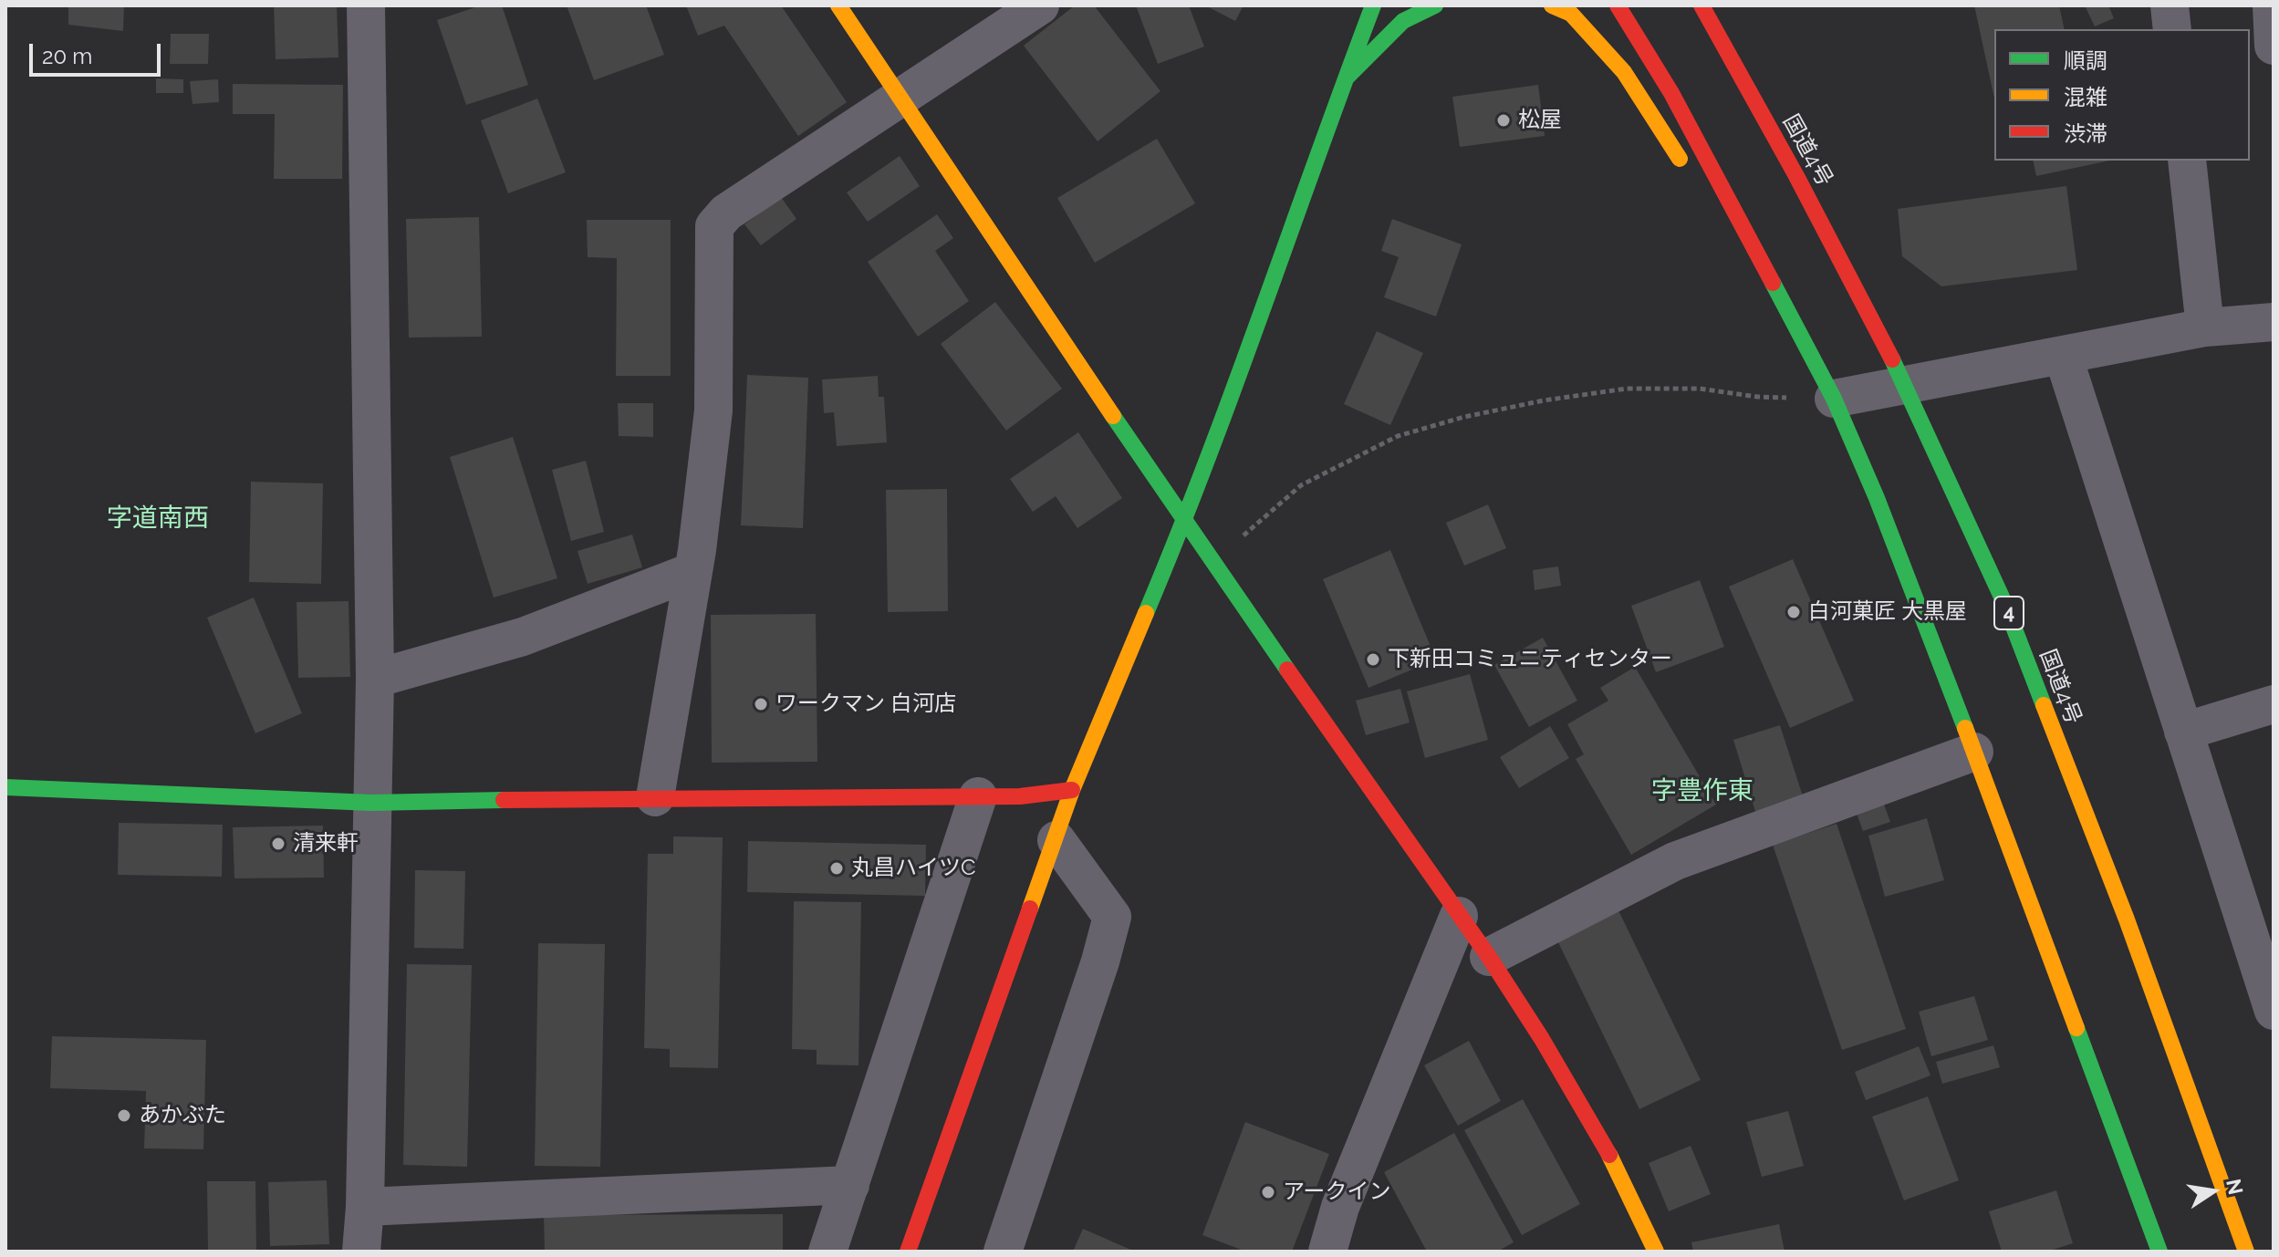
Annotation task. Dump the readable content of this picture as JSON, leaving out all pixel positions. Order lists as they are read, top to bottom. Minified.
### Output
{"streets":{"main road":["国道4号","4"]},"districts":["字道南西","字豊作東"],"places":["松屋","白河菓匠 大黒屋","下新田コミュニティセンター","ワークマン 白河店","清来軒","丸昌ハイツC","あかぶた","アークイン"],"legend":["順調","混雑","渋滞"],"scale_bar":"20 m","north":"right"}
